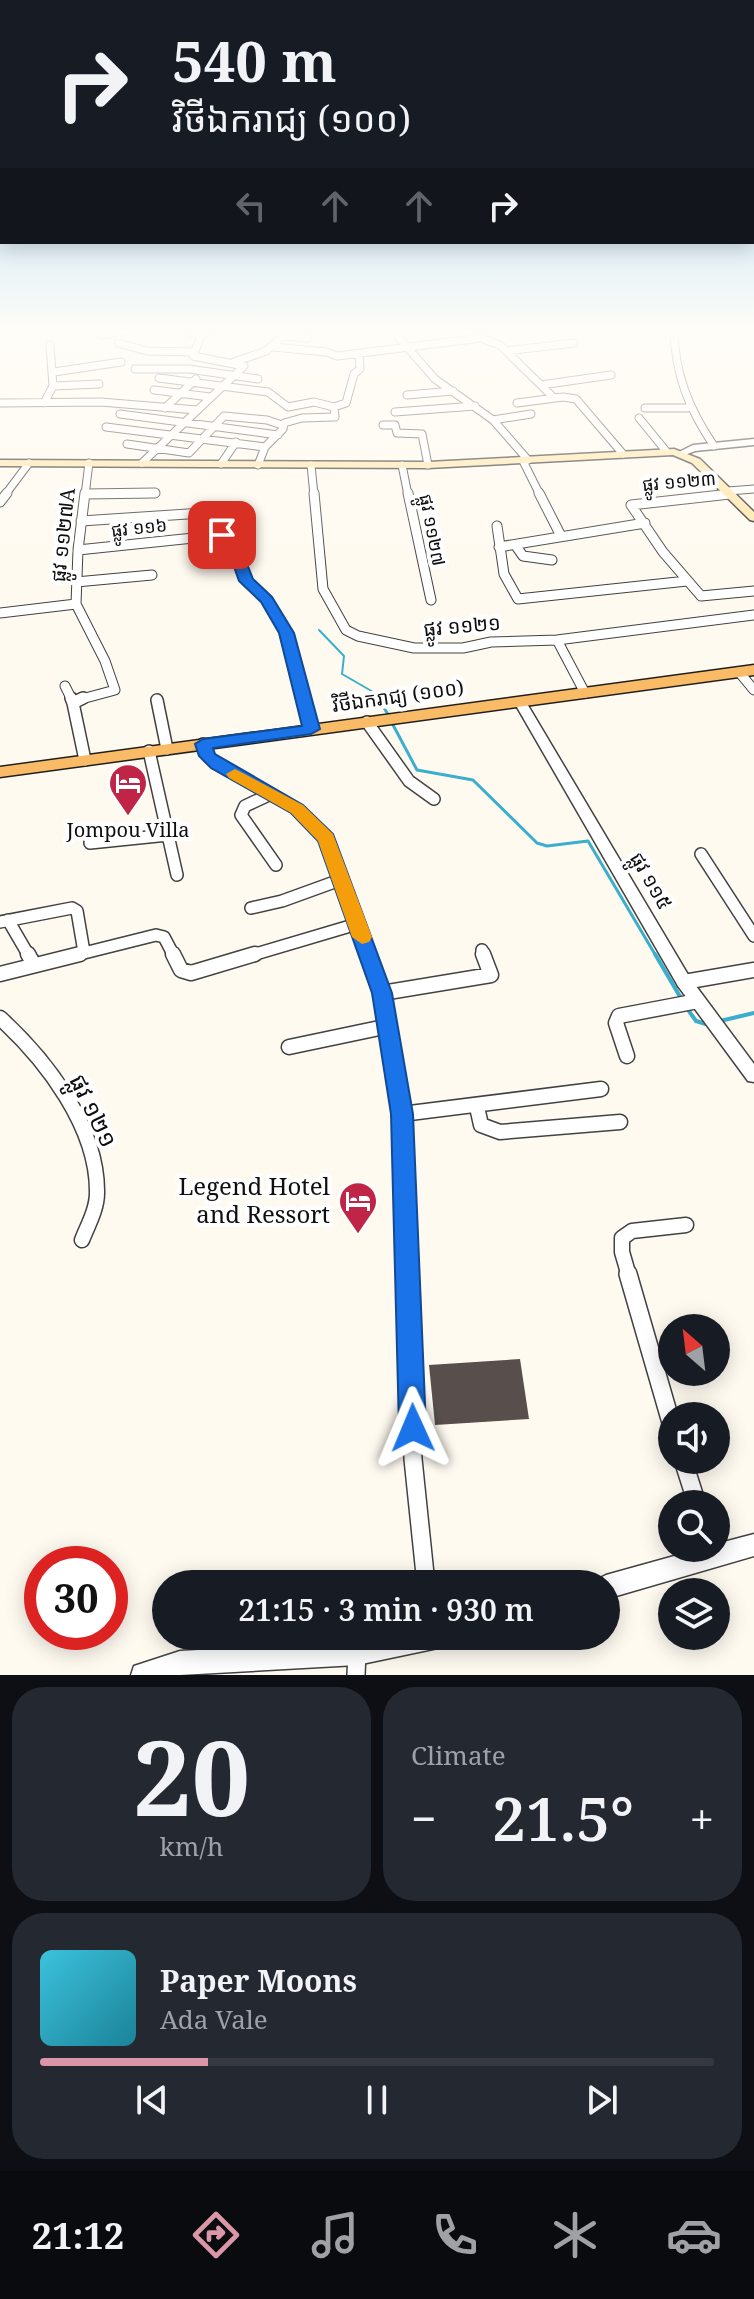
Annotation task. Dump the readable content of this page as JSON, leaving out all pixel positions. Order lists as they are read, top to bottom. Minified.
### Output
{"streets":{"main road":["វិថីឯករាជ្យ (១០០)"],"street":["ផ្លូវ ១១២៣","ផ្លូវ ១១៦","ផ្លូវ ១១២៧","ផ្លូវ ១១២៧A","ផ្លូវ ១១២១","ផ្លូវ ១១៥","ផ្លូវ ១២១"]},"crossings":[["ផ្លូវ ១១៦","ផ្លូវ ១១២៧A"],["ផ្លូវ ១១៦","វិថីឯករាជ្យ (១០០)"],["វិថីឯករាជ្យ (១០០)","ផ្លូវ ១១៥"]],"places":{"hotel":["Jompou Villa","Legend Hotel and Ressort"]},"north":"top left","page":{"turn":["540 m","វិថីឯករាជ្យ (១០០)"],"limit":"30","trip":"21:15 · 3 min · 930 m","tile":[["20","km/h"],"Climate"],"heat":["−","21.5°","+"],"song":["Paper Moons","Ada Vale"],"tabs":"21:12"}}
